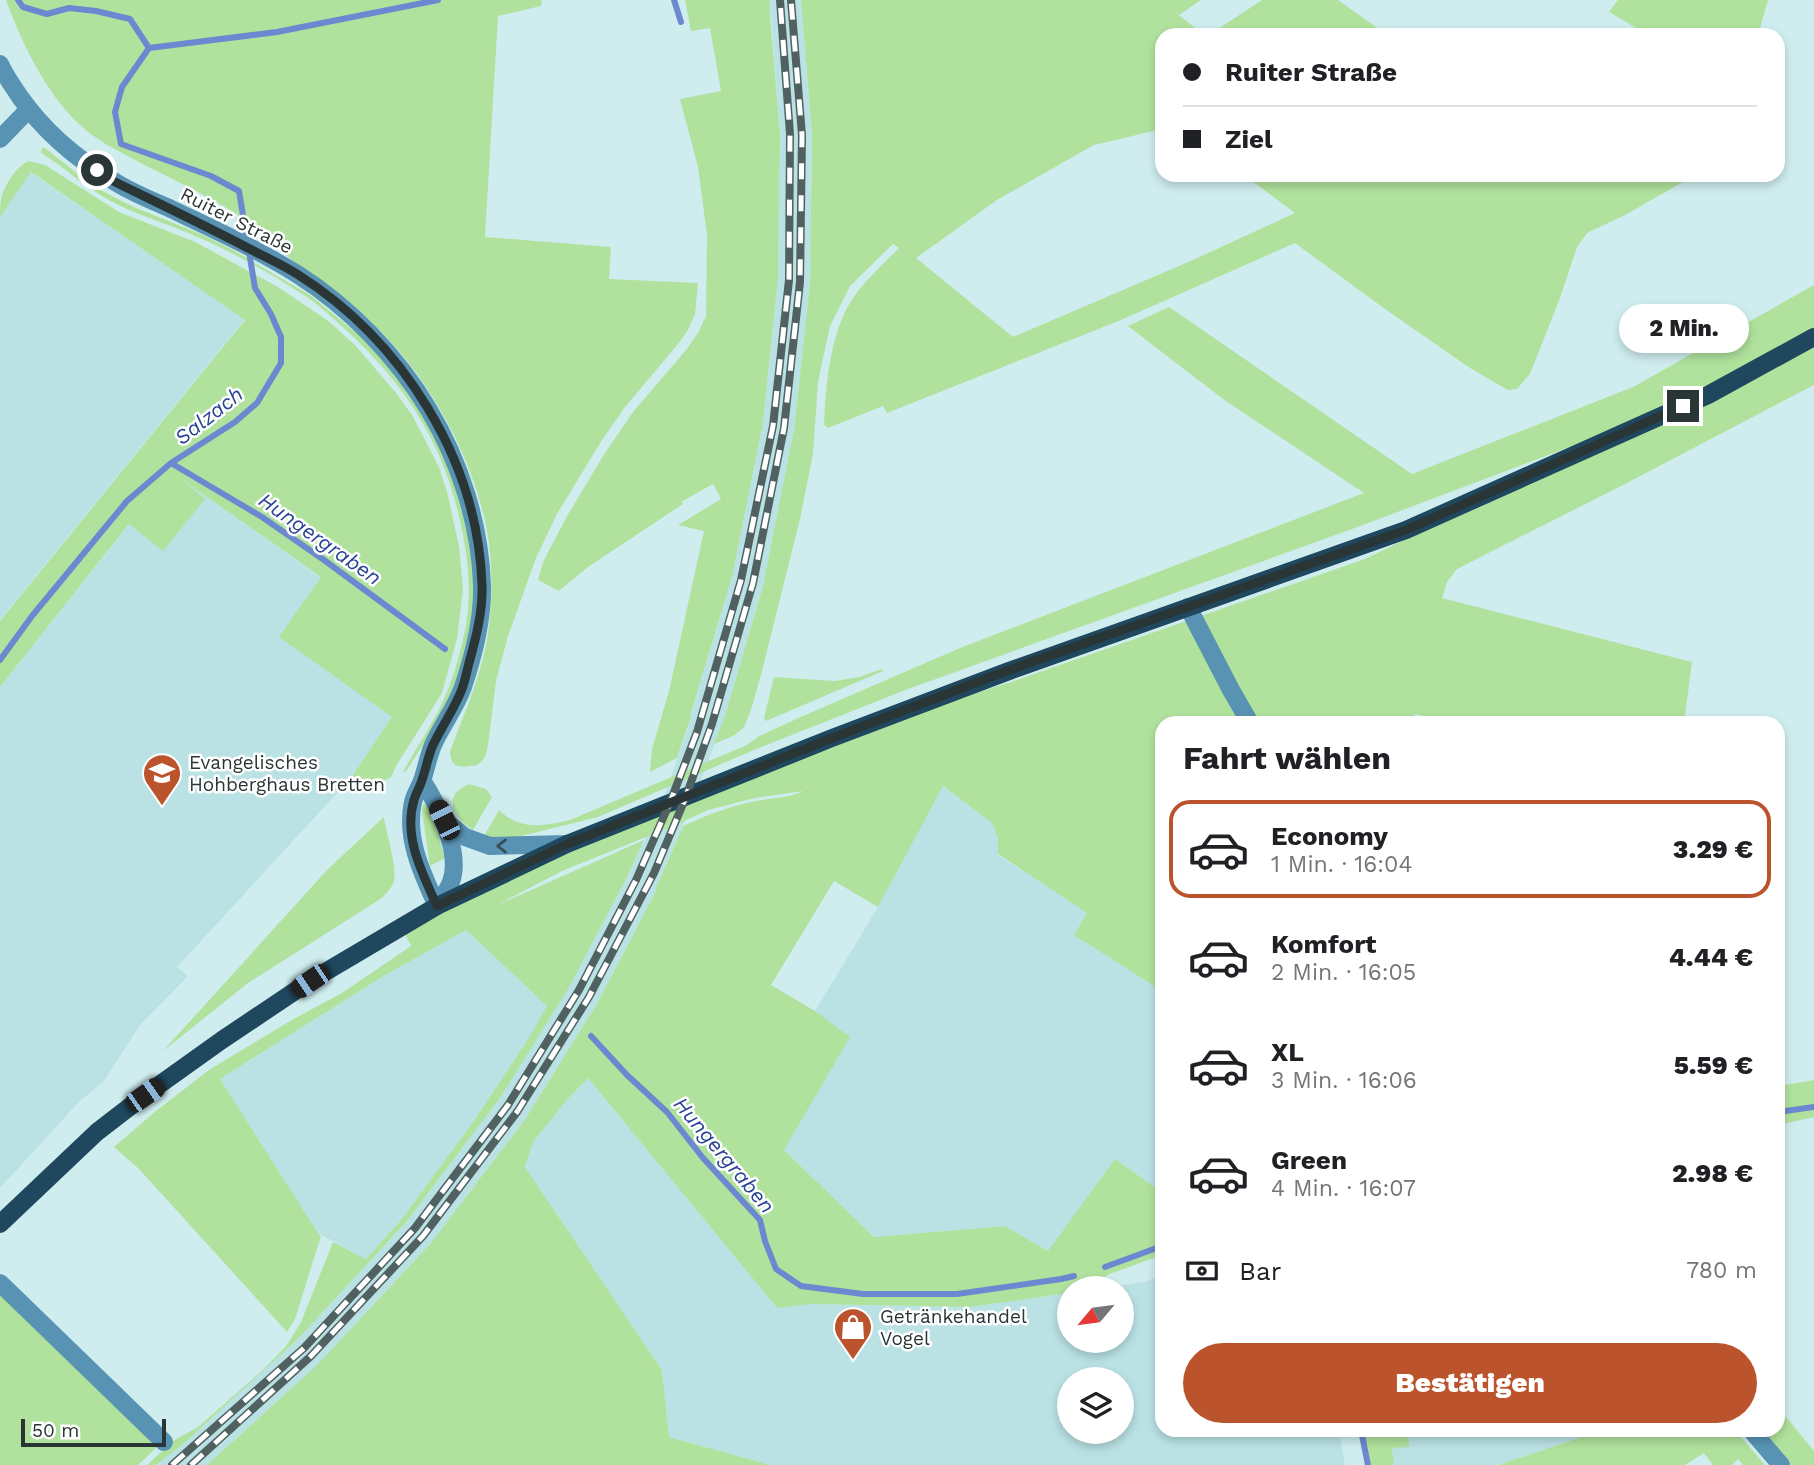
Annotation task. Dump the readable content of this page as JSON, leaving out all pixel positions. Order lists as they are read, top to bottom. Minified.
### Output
{"streets":{"street":["Ruiter Straße"]},"water":["Salzach","Hungergraben"],"places":{"school or university":["Evangelisches Hohberghaus Bretten"],"shop":["Getränkehandel Vogel"]},"scale_bar":"50 m","north":"bottom left","page":{"banner":["Ruiter Straße","Ziel"],"bubble":"2 Min.","heading":"Fahrt wählen","list":[{"name":"Economy","note":"1 Min. · 16:04","value":"3.29 €"},{"name":"Komfort","note":"2 Min. · 16:05","value":"4.44 €"},{"name":"XL","note":"3 Min. · 16:06","value":"5.59 €"},{"name":"Green","note":"4 Min. · 16:07","value":"2.98 €"}],"pay":["Bar","780 m"],"buttons":"Bestätigen","scale":"50 m"}}
